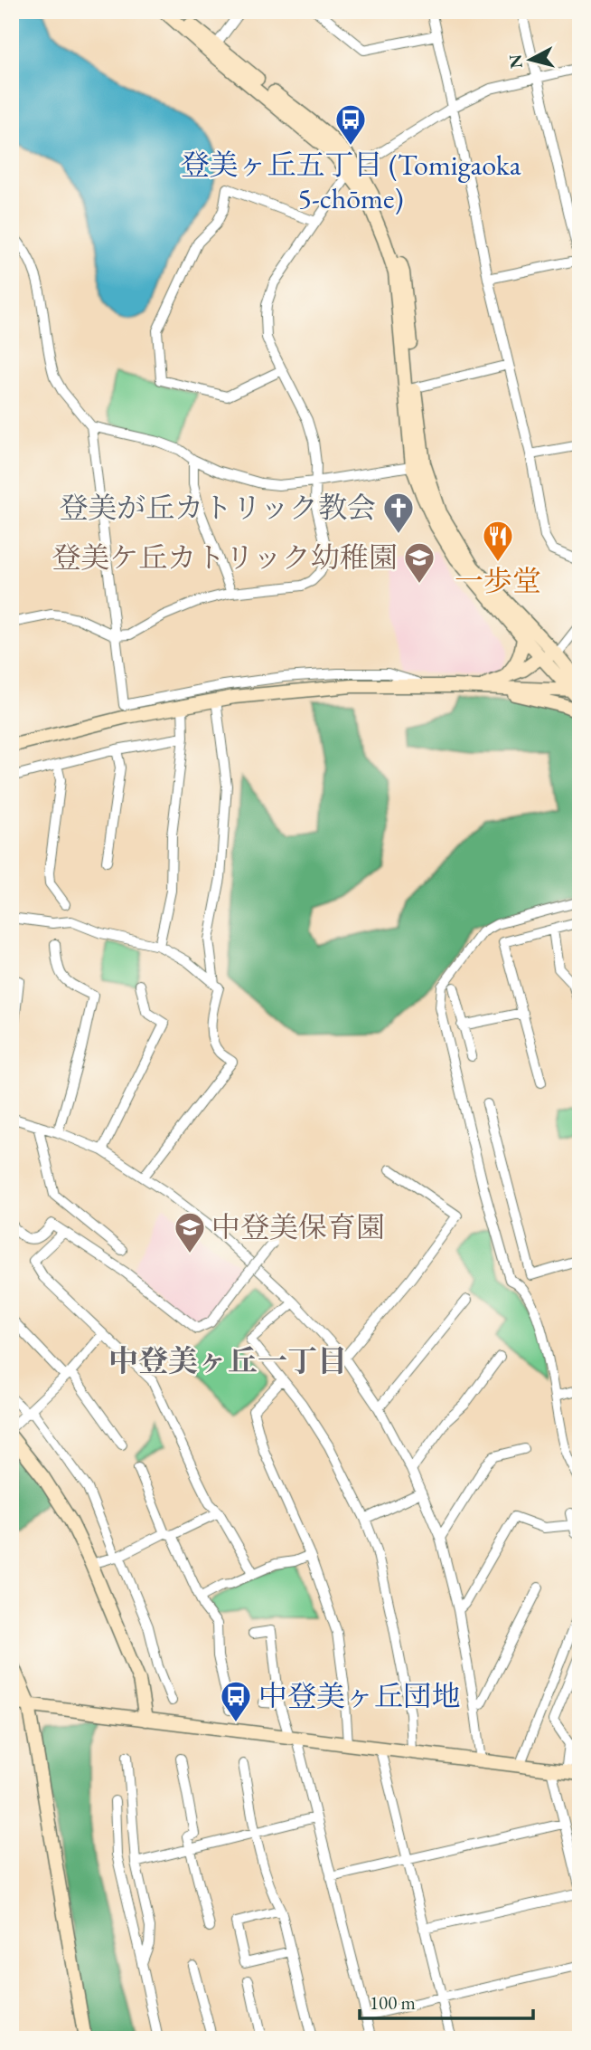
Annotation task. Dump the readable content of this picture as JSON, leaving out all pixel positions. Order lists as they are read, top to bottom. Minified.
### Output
{"districts":["中登美ヶ丘一丁目"],"places":{"bus stop":["登美ヶ丘五丁目 (Tomigaoka 5-chōme)","中登美ヶ丘団地"],"church":["登美が丘カトリック教会"],"restaurant":["一歩堂"],"school or university":["登美ケ丘カトリック幼稚園","中登美保育園"]},"scale_bar":"100 m","north":"left"}
